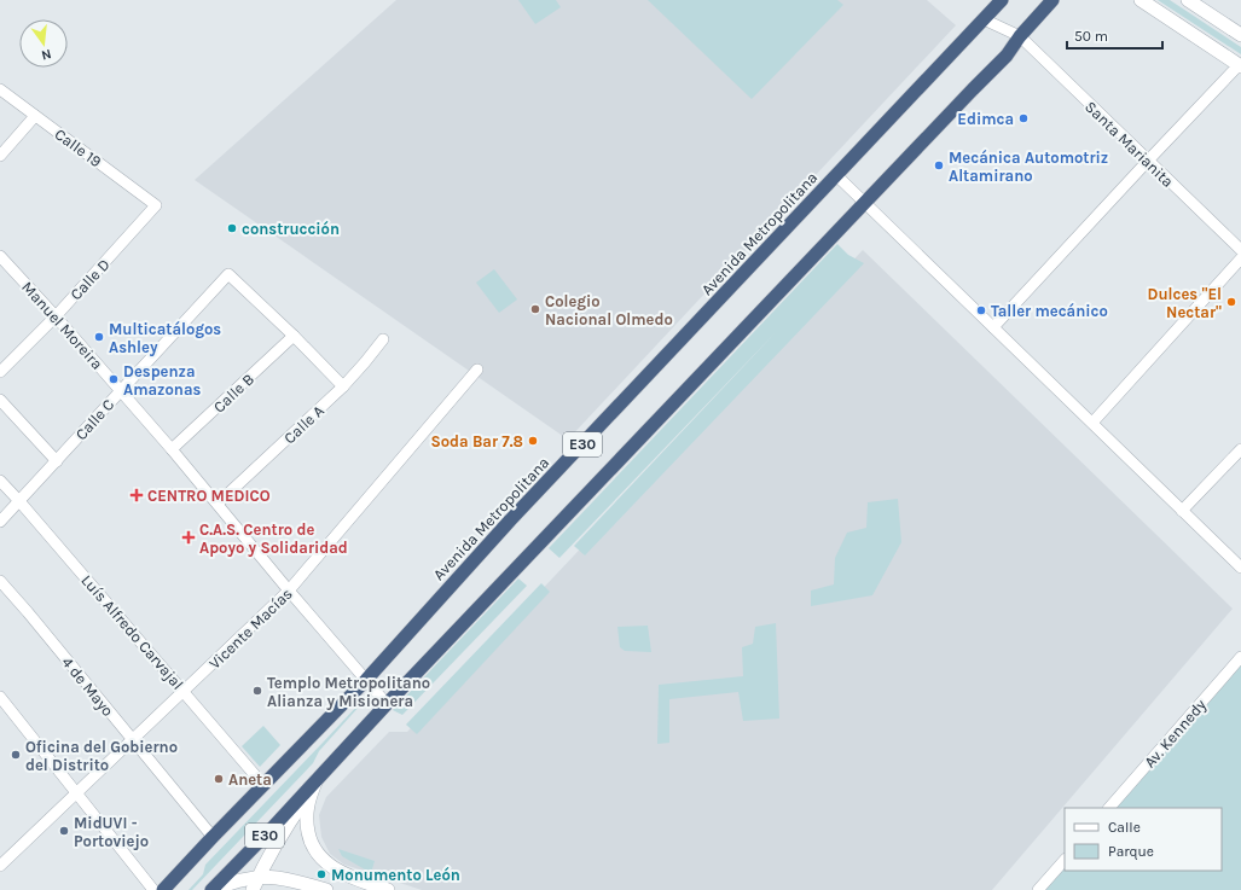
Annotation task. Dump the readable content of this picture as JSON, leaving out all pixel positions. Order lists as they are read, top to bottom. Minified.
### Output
{"streets":{"highway":["Avenida Metropolitana","E30"],"street":["Santa Marianita","Calle 19","Calle D","Manuel Moreira","Calle B","Calle C","Calle A","Vicente Macías","Luís Alfredo Carvajal","4 de Mayo","Av. Kennedy"]},"crossings":[["Santa Marianita","Avenida Metropolitana"],["Santa Marianita","E30"],["Calle 19","Calle D"],["Avenida Metropolitana","Manuel Moreira"],["Avenida Metropolitana","Luís Alfredo Carvajal"],["Avenida Metropolitana","4 de Mayo"],["Calle D","Manuel Moreira"],["Manuel Moreira","Calle B"],["Manuel Moreira","Calle C"],["Manuel Moreira","Calle A"],["Manuel Moreira","E30"],["Manuel Moreira","Vicente Macías"],["Calle B","Calle C"],["Calle C","Luís Alfredo Carvajal"],["Vicente Macías","Luís Alfredo Carvajal"],["Vicente Macías","4 de Mayo"]],"places":{"other":["Edimca","Mecánica Automotriz Altamirano","construcción","Dulces \"El Nectar\"","Colegio Nacional Olmedo","Taller mecánico","Multicatálogos Ashley","Despenza Amazonas","Soda Bar 7.8","Templo Metropolitano Alianza y Misionera","Oficina del Gobierno del Distrito","Aneta","MidUVI - Portoviejo","Monumento León"],"health":["CENTRO MEDICO","C.A.S. Centro de Apoyo y Solidaridad"]},"legend":["Calle","Parque"],"scale_bar":"50 m","north":"bottom"}
